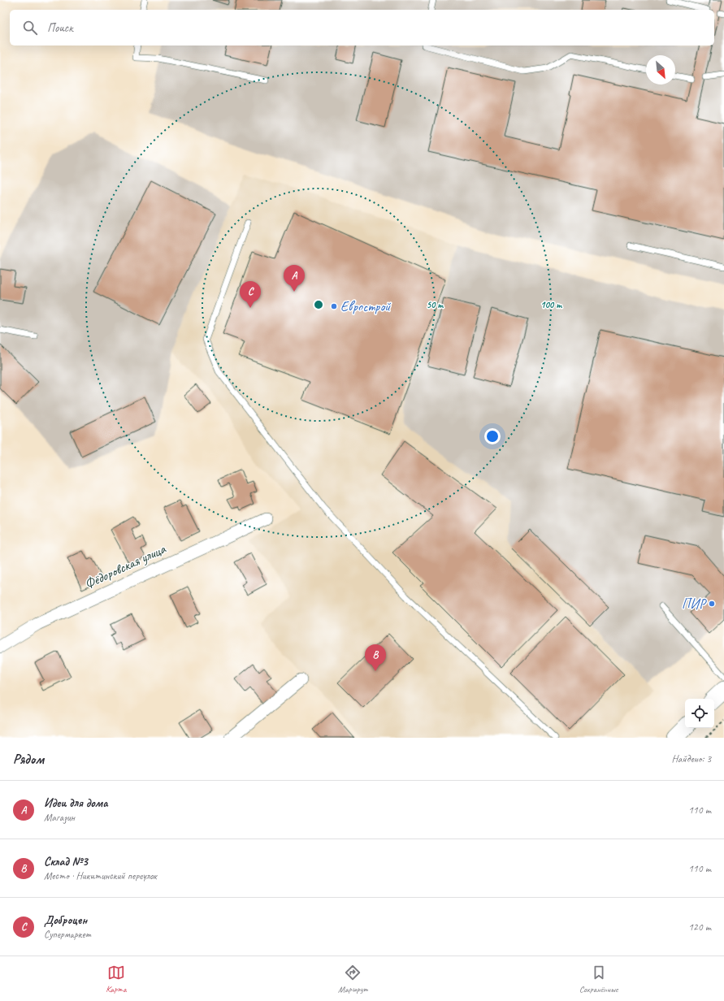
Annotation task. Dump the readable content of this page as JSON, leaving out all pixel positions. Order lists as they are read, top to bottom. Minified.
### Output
{"streets":{"street":["Фёдоровская улица"]},"places":["Еврострой","ПИР"],"north":"bottom right","page":{"search":"Поиск","pins":["A","C","B"],"heading":["Рядом","Найдено: 3"],"list":[{"mark":"A","name":"Идеи для дома","note":"Магазин","value":"110 m"},{"mark":"B","name":"Склад №3","note":"Место · Никитинский переулок","value":"110 m"},{"mark":"C","name":"Доброцен","note":"Супермаркет","value":"120 m"}],"nav":["Карта","Маршрут","Сохранённые"]},"rings":["50 m","100 m"]}
